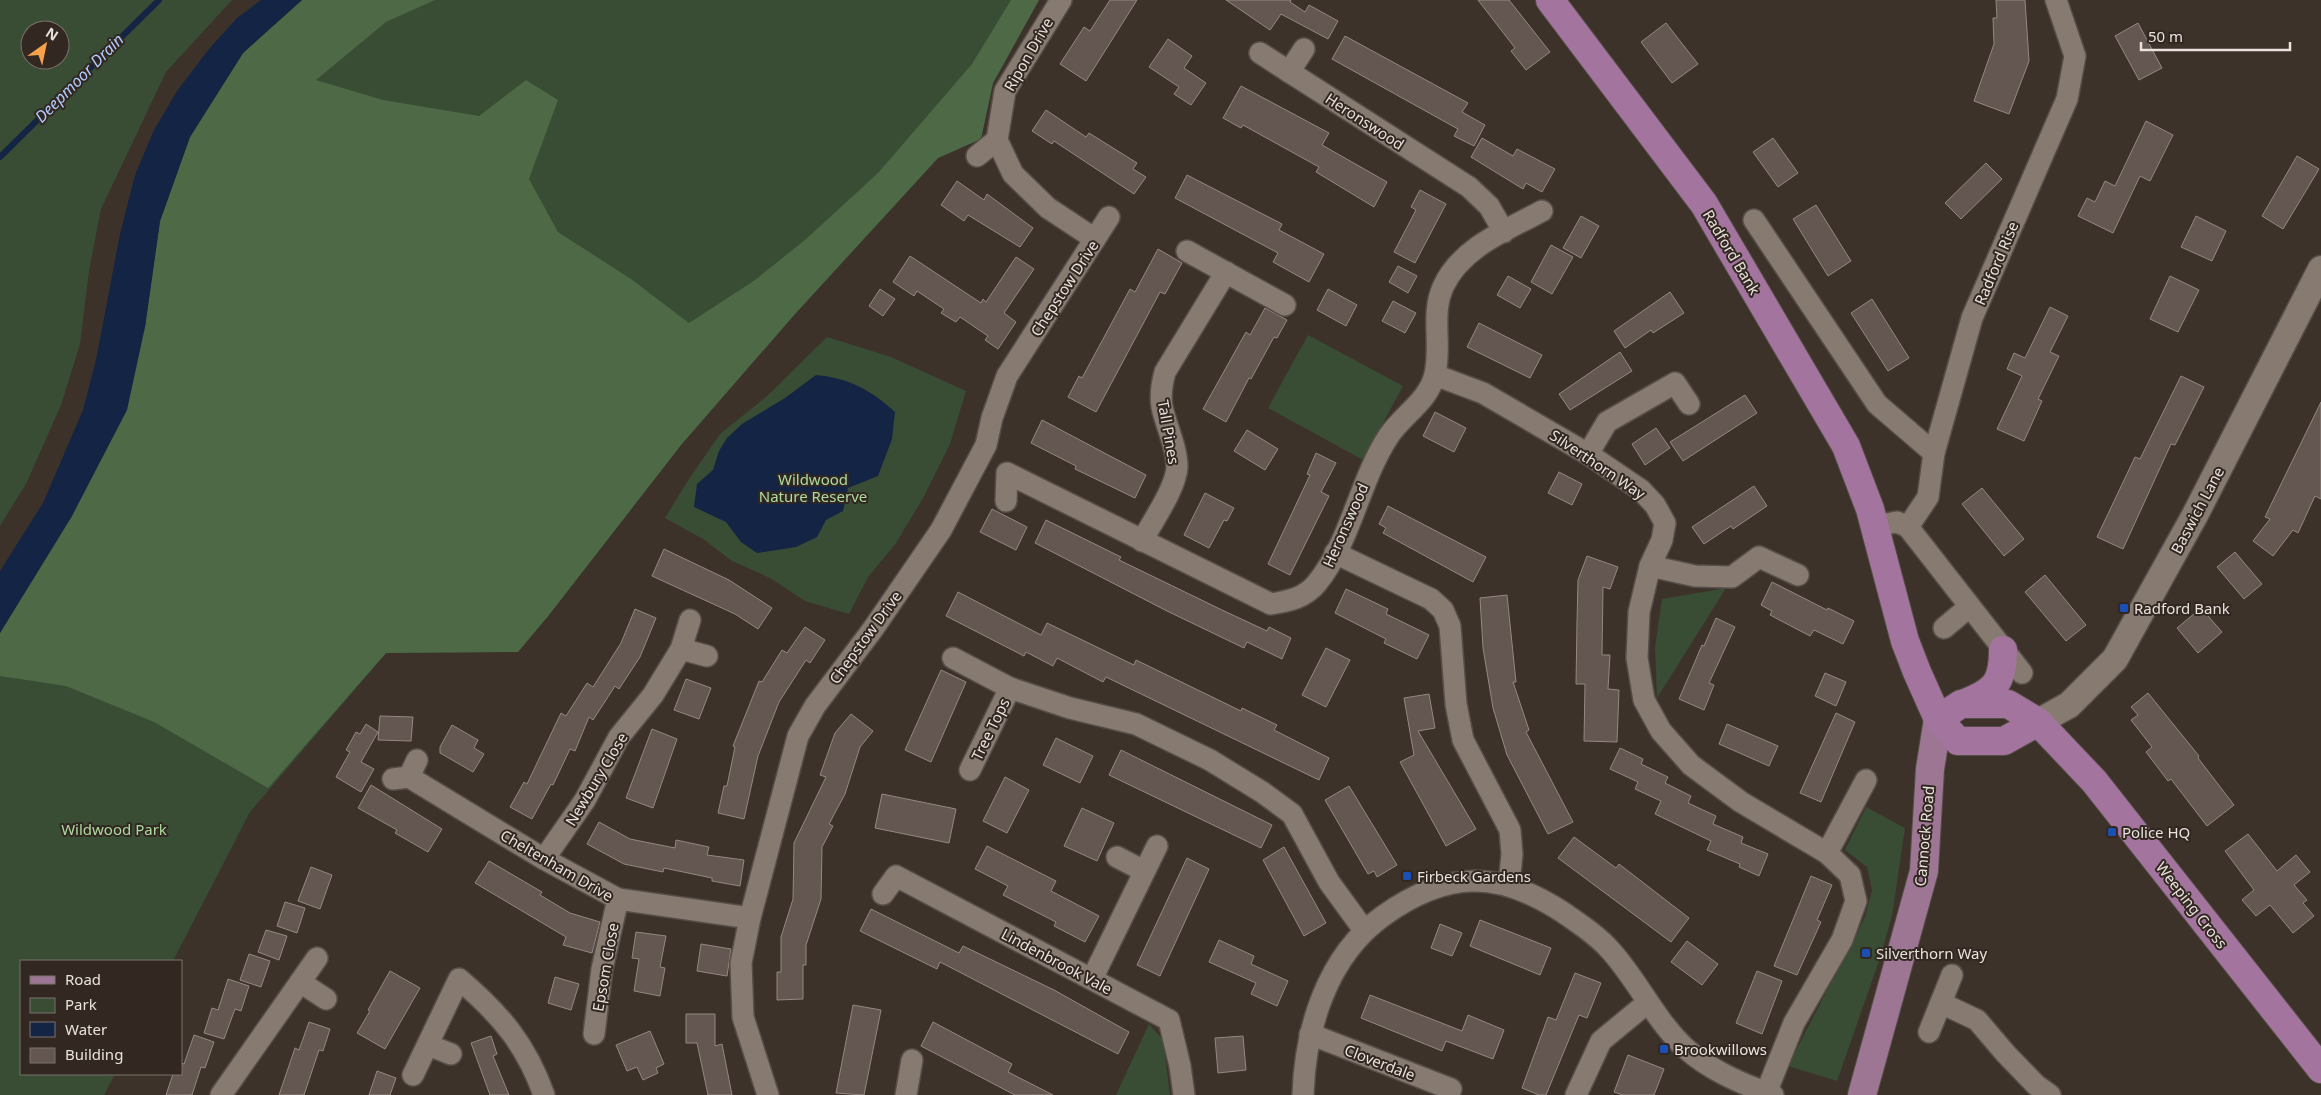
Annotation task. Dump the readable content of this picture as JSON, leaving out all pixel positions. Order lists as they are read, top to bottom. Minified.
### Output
{"streets":{"highway":["Radford Bank","Weeping Cross"],"main road":["Cannock Road"],"street":["Ripon Drive","Heronswood","Radford Rise","Chepstow Drive","Tall Pines","Silverthorn Way","Baswich Lane","Tree Tops","Newbury Close","Cheltenham Drive","Lindenbrook Vale","Epsom Close","Cloverdale"]},"crossings":[["Heronswood","Tall Pines"],["Heronswood","Silverthorn Way"],["Radford Bank","Cannock Road"],["Chepstow Drive","Cheltenham Drive"],["Baswich Lane","Weeping Cross"],["Newbury Close","Cheltenham Drive"],["Cheltenham Drive","Epsom Close"]],"water":["Deepmoor Drain"],"parks":["Wildwood Nature Reserve","Wildwood Park"],"places":{"transit":["Radford Bank","Police HQ","Firbeck Gardens","Silverthorn Way","Brookwillows"]},"legend":["Road","Park","Water","Building"],"scale_bar":"50 m","north":"top right"}
